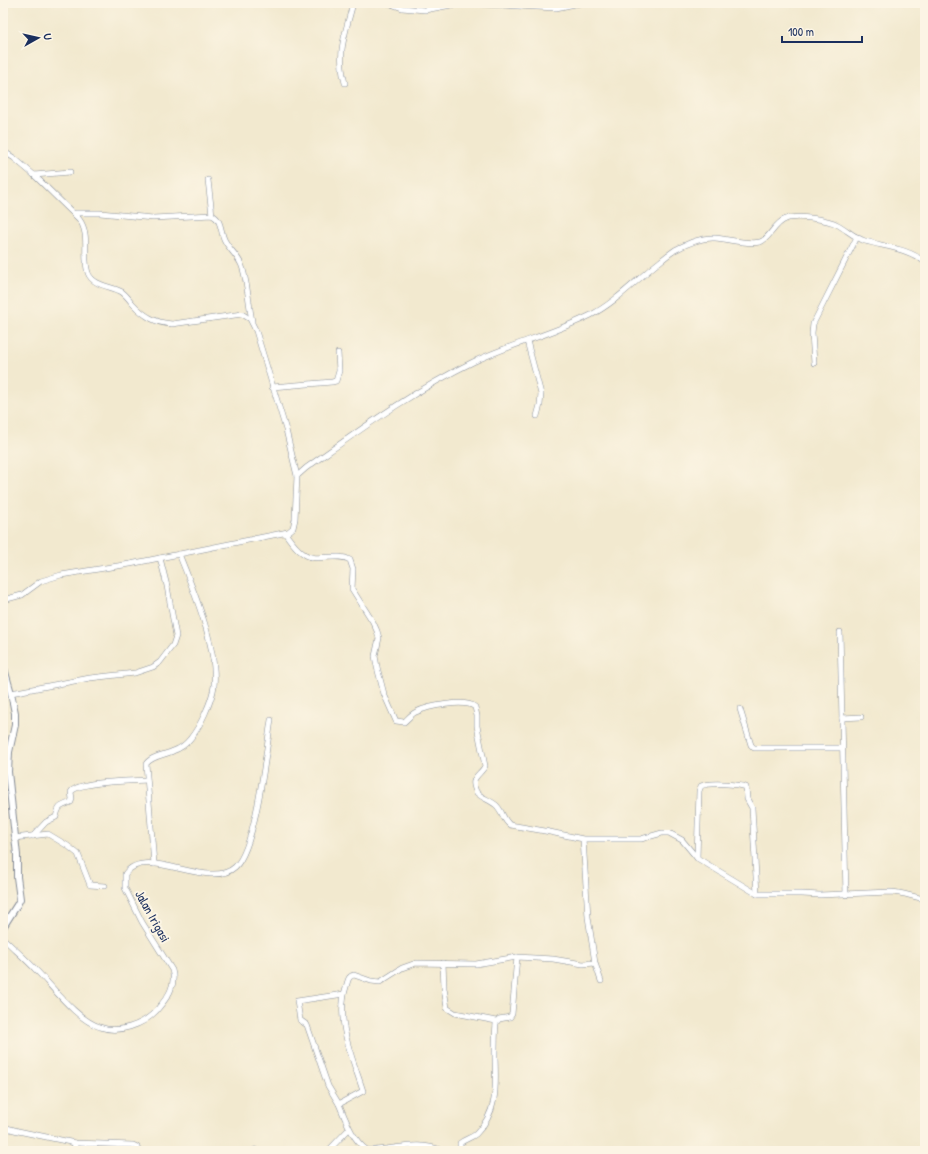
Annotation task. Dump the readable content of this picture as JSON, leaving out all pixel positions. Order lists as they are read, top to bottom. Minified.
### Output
{"streets":{"street":["Jalan Irigasi"]},"scale_bar":"100 m","north":"right"}
